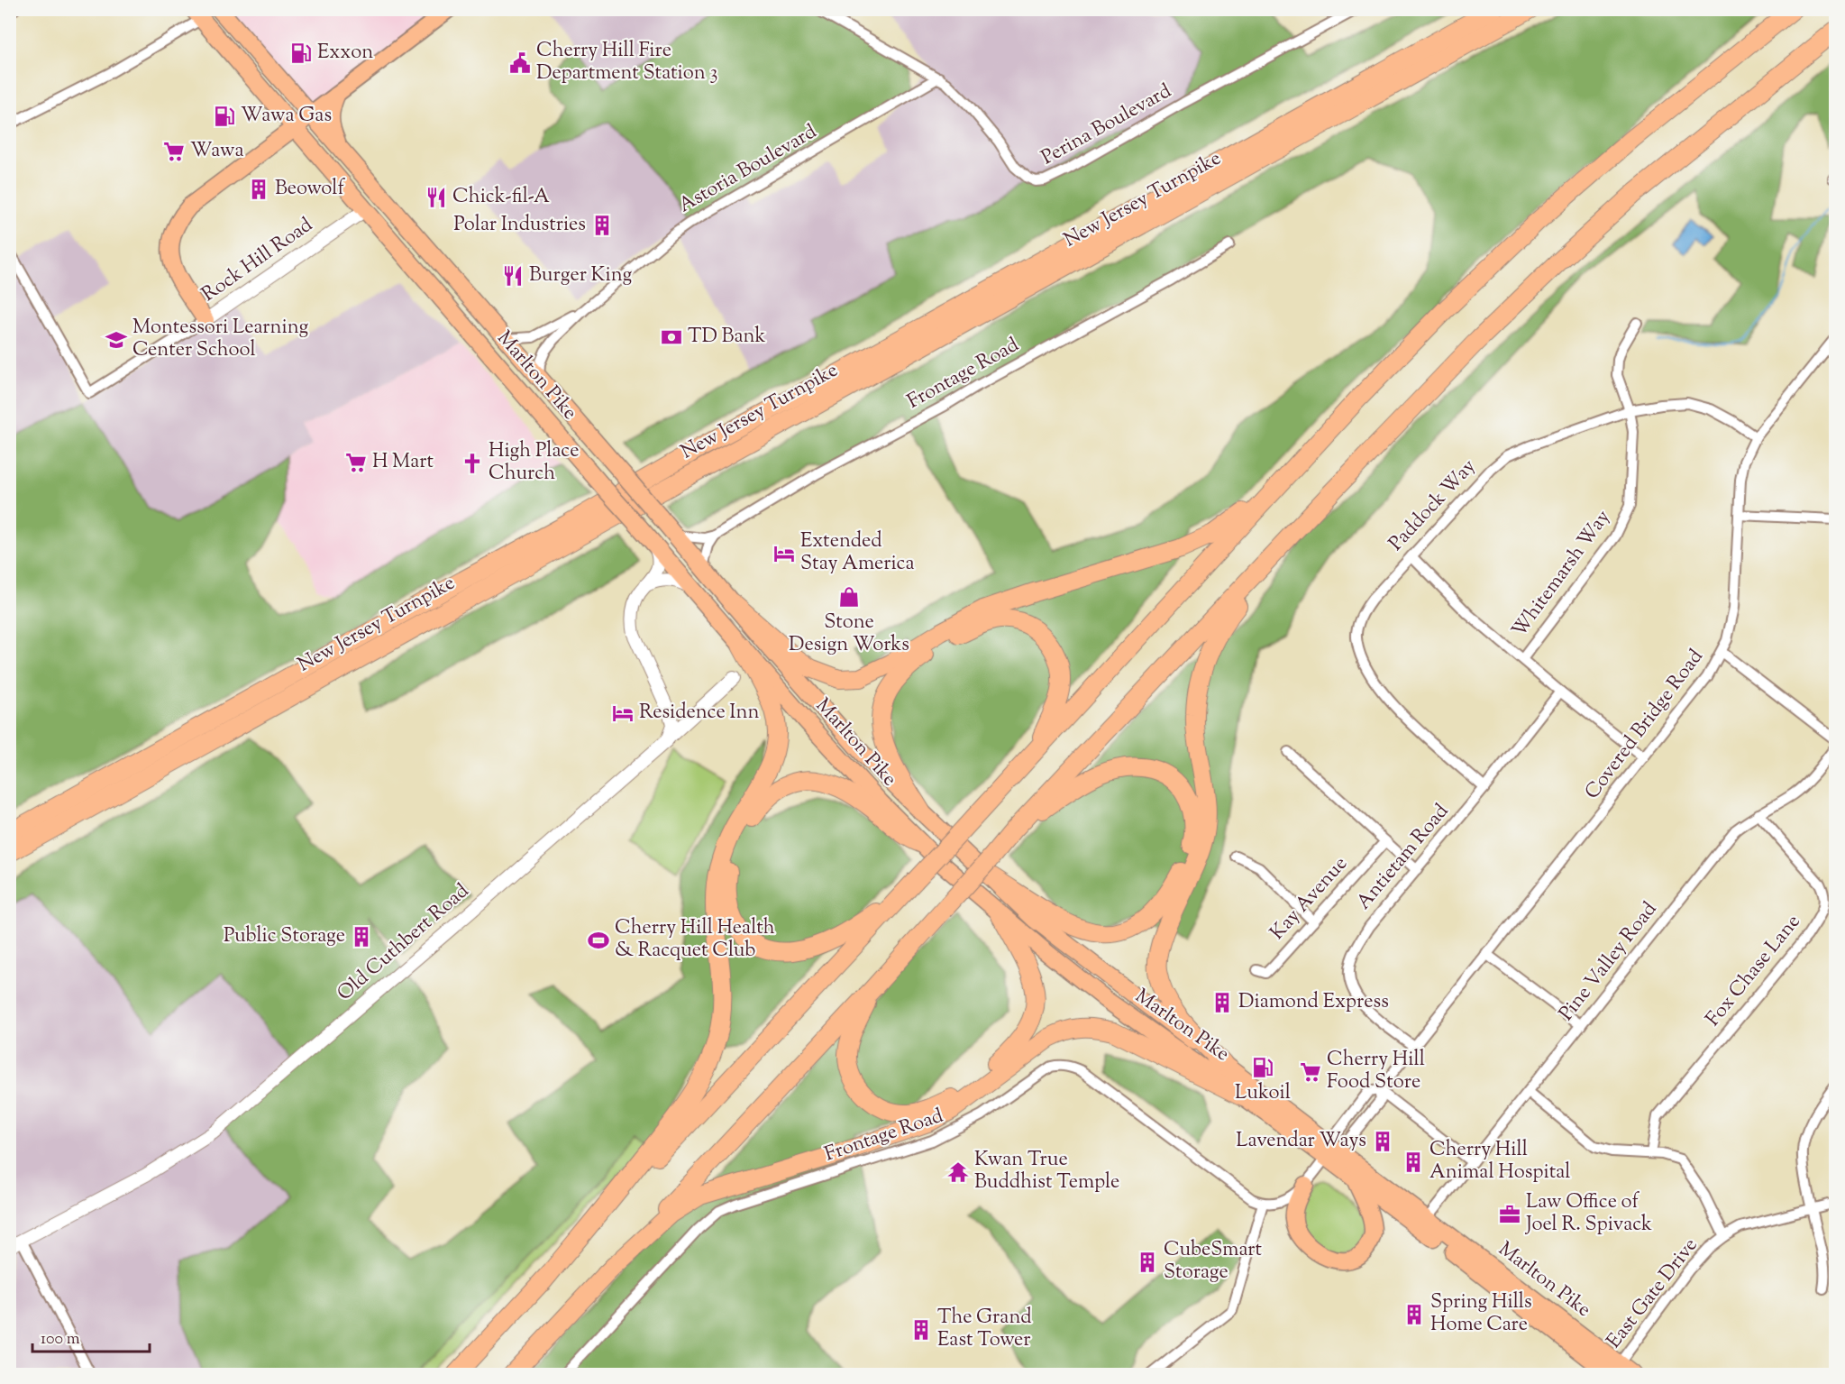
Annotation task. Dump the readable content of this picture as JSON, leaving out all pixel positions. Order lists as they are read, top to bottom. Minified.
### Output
{"streets":{"highway":["New Jersey Turnpike","Marlton Pike"],"street":["Perina Boulevard","Astoria Boulevard","Rock Hill Road","Frontage Road","Paddock Way","Whitemarsh Way","Covered Bridge Road","Antietam Road","Kay Avenue","Old Cuthbert Road","Pine Valley Road","Fox Chase Lane","East Gate Drive"]},"crossings":[["Perina Boulevard","Astoria Boulevard"],["Astoria Boulevard","Marlton Pike"],["Rock Hill Road","Marlton Pike"],["Frontage Road","Marlton Pike"],["Marlton Pike","Covered Bridge Road"],["Marlton Pike","Pine Valley Road"],["Marlton Pike","East Gate Drive"],["Paddock Way","Whitemarsh Way"],["Paddock Way","Covered Bridge Road"],["Paddock Way","Antietam Road"],["Covered Bridge Road","Antietam Road"],["Pine Valley Road","Fox Chase Lane"]],"places":{"fuel station":["Exxon","Wawa Gas","Lukoil"],"public building":["Cherry Hill Fire Department Station 3"],"supermarket":["Wawa","H Mart","Cherry Hill Food Store"],"building":["Beowolf","Polar Industries","Public Storage","Diamond Express","Lavendar Ways","Cherry Hill Animal Hospital","CubeSmart Storage","Spring Hills Home Care","The Grand East Tower"],"restaurant":["Chick-fil-A","Burger King"],"bank":["TD Bank"],"school or university":["Montessori Learning Center School"],"church":["High Place Church"],"hotel":["Extended Stay America","Residence Inn"],"shop":["Stone Design Works"],"sports":["Cherry Hill Health & Racquet Club"],"temple":["Kwan True Buddhist Temple"],"office":["Law Office of Joel R. Spivack"]},"scale_bar":"100 m"}
